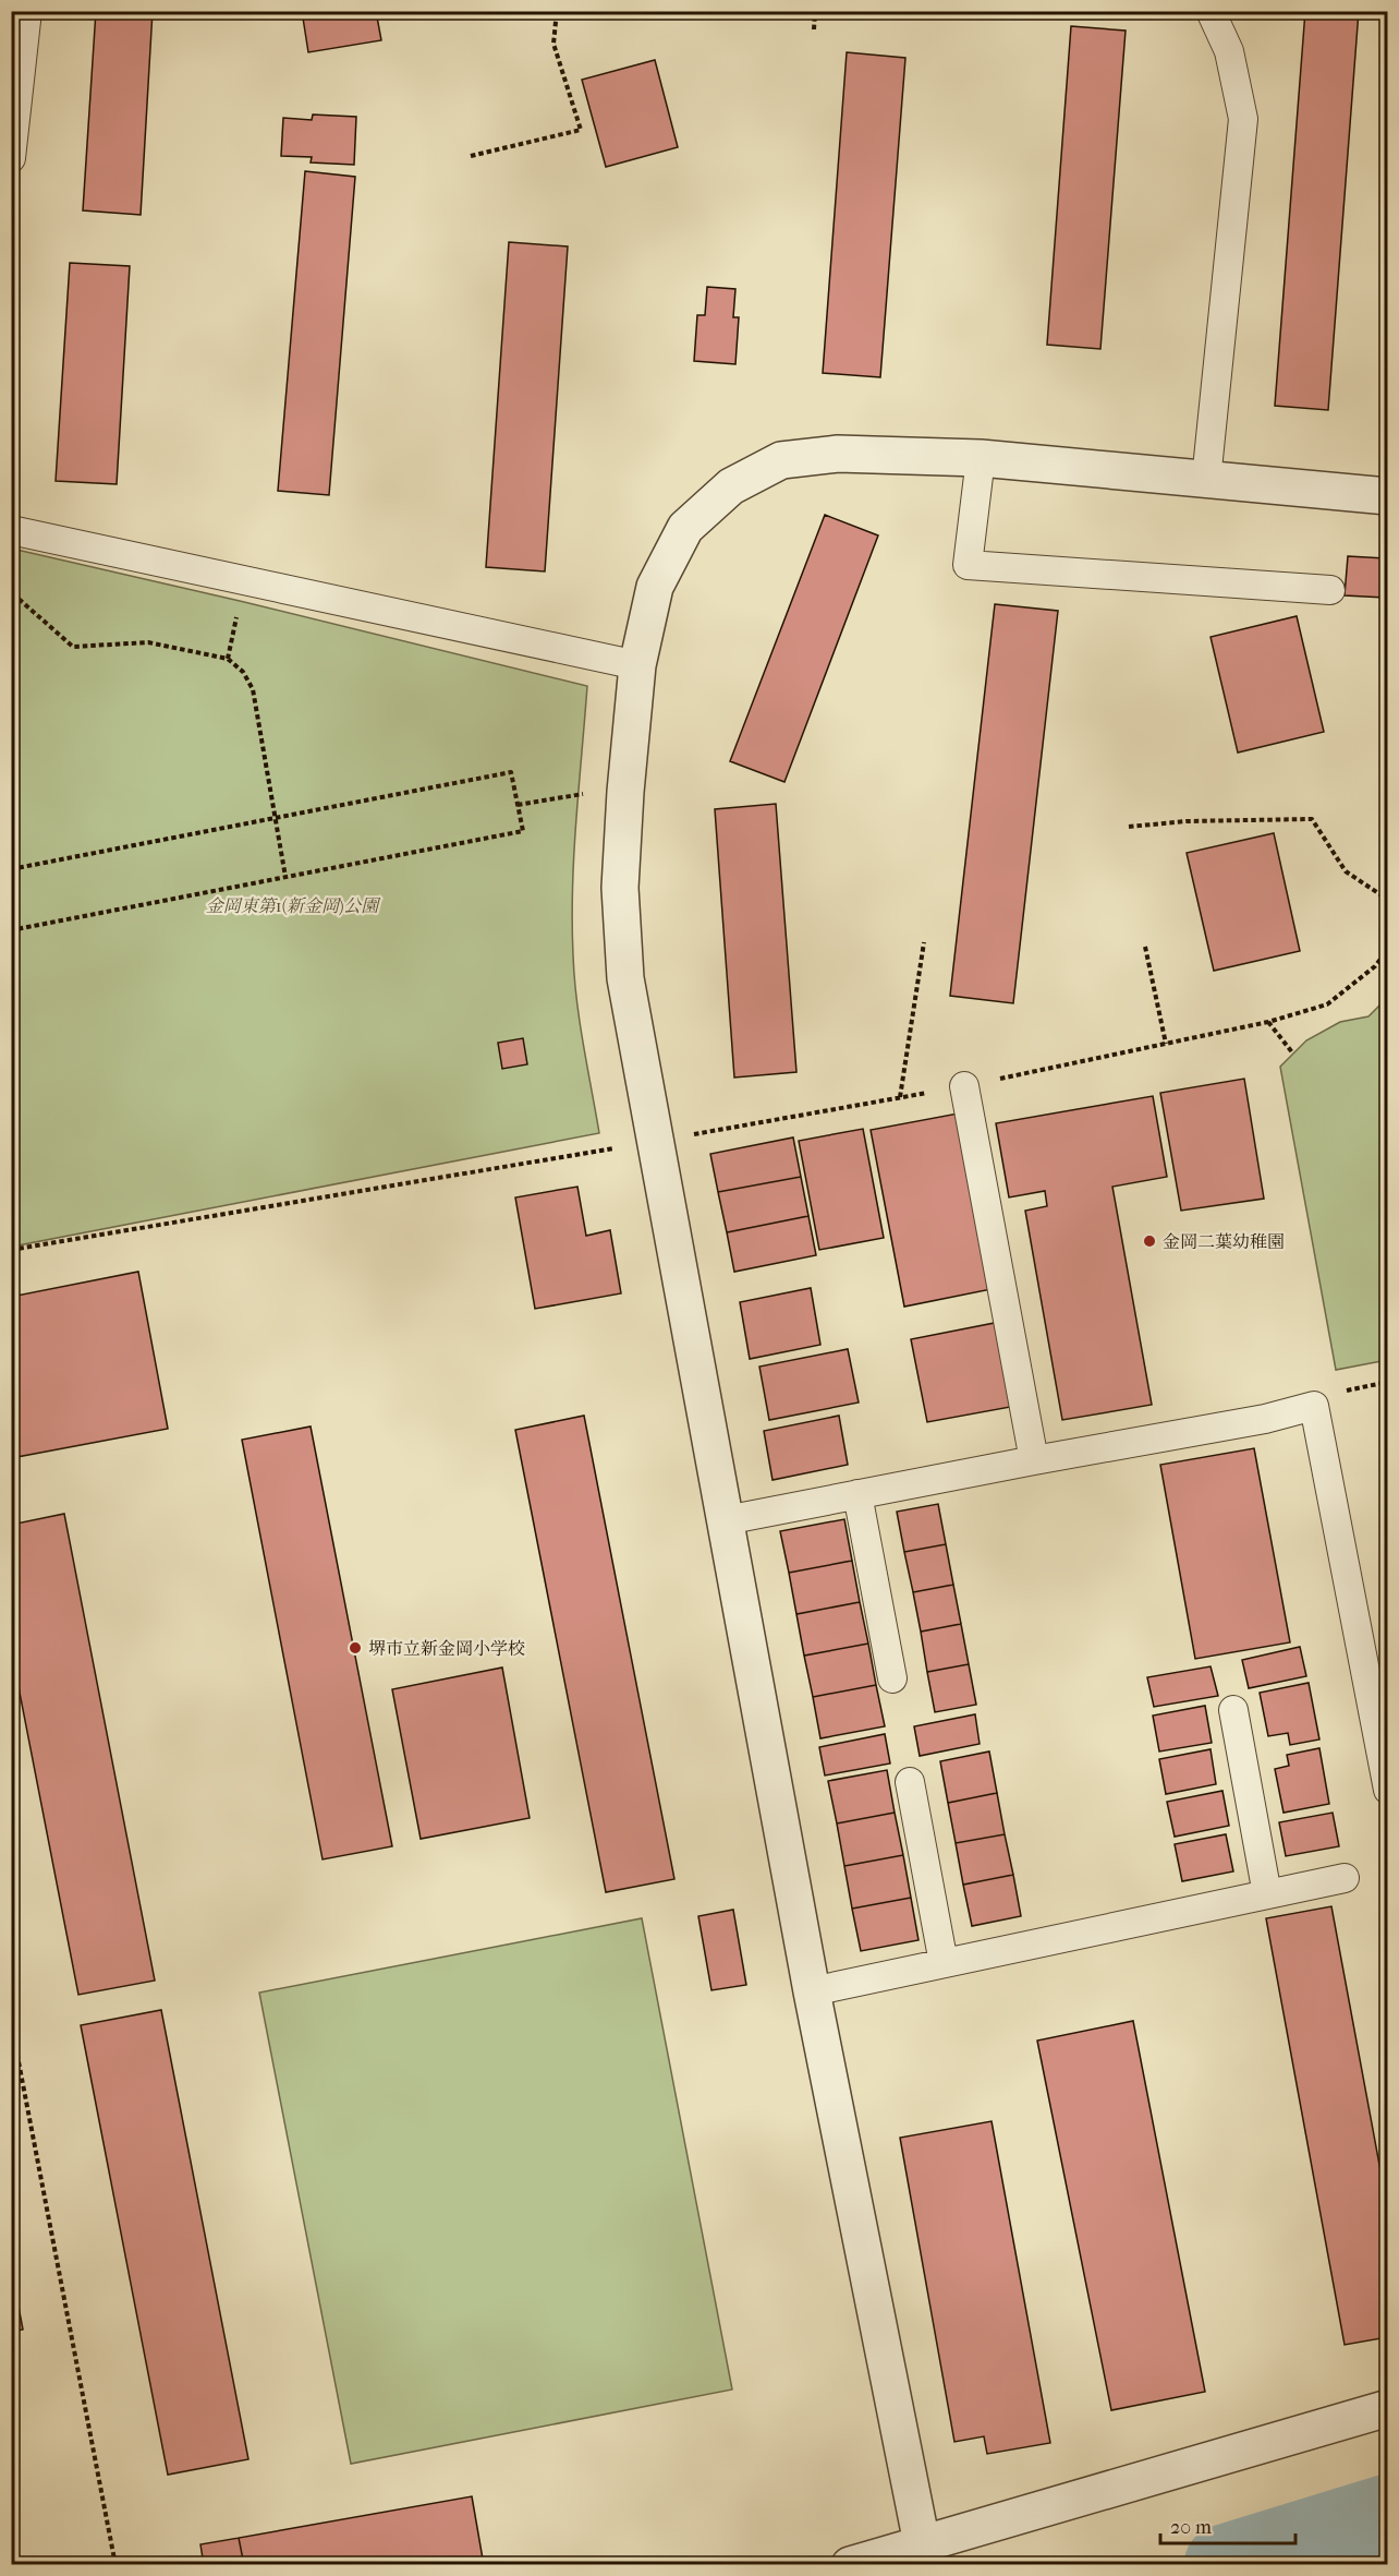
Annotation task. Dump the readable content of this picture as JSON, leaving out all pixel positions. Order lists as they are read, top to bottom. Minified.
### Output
{"parks":["金岡東第1(新金岡)公園"],"places":["金岡二葉幼稚園","堺市立新金岡小学校"],"scale_bar":"20 m"}
